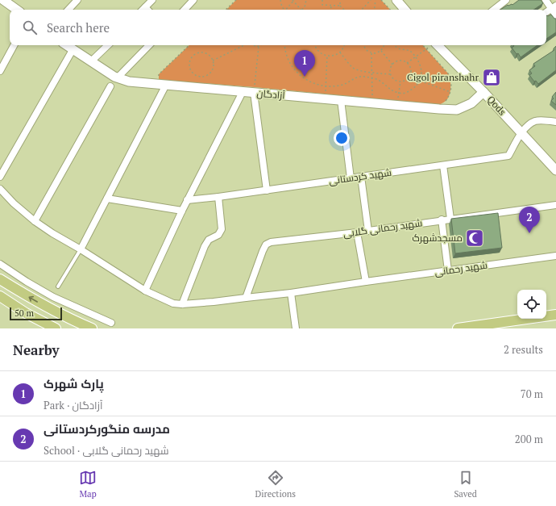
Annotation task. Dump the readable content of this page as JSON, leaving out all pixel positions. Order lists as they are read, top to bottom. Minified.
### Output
{"streets":{"street":["آزادگان","Qods","شهید کردستانی","شهید رحمانی گلابی","شهید رحمانی"]},"crossings":[["آزادگان","Qods"],["Qods","شهید کردستانی"],["شهید رحمانی گلابی","شهید رحمانی"]],"places":{"shop":["Cigol piranshahr"],"mosque":["مسجدشهرک"]},"scale_bar":"50 m","page":{"search":"Search here","pins":["1","2"],"scale":"50 m","heading":["Nearby","2 results"],"list":[{"mark":"1","name":"پارک شهرک","note":"Park · آزادگان","value":"70 m"},{"mark":"2","name":"مدرسه منگورکردستانی","note":"School · شهید رحمانی گلابی","value":"200 m"}],"nav":["Map","Directions","Saved"]}}
